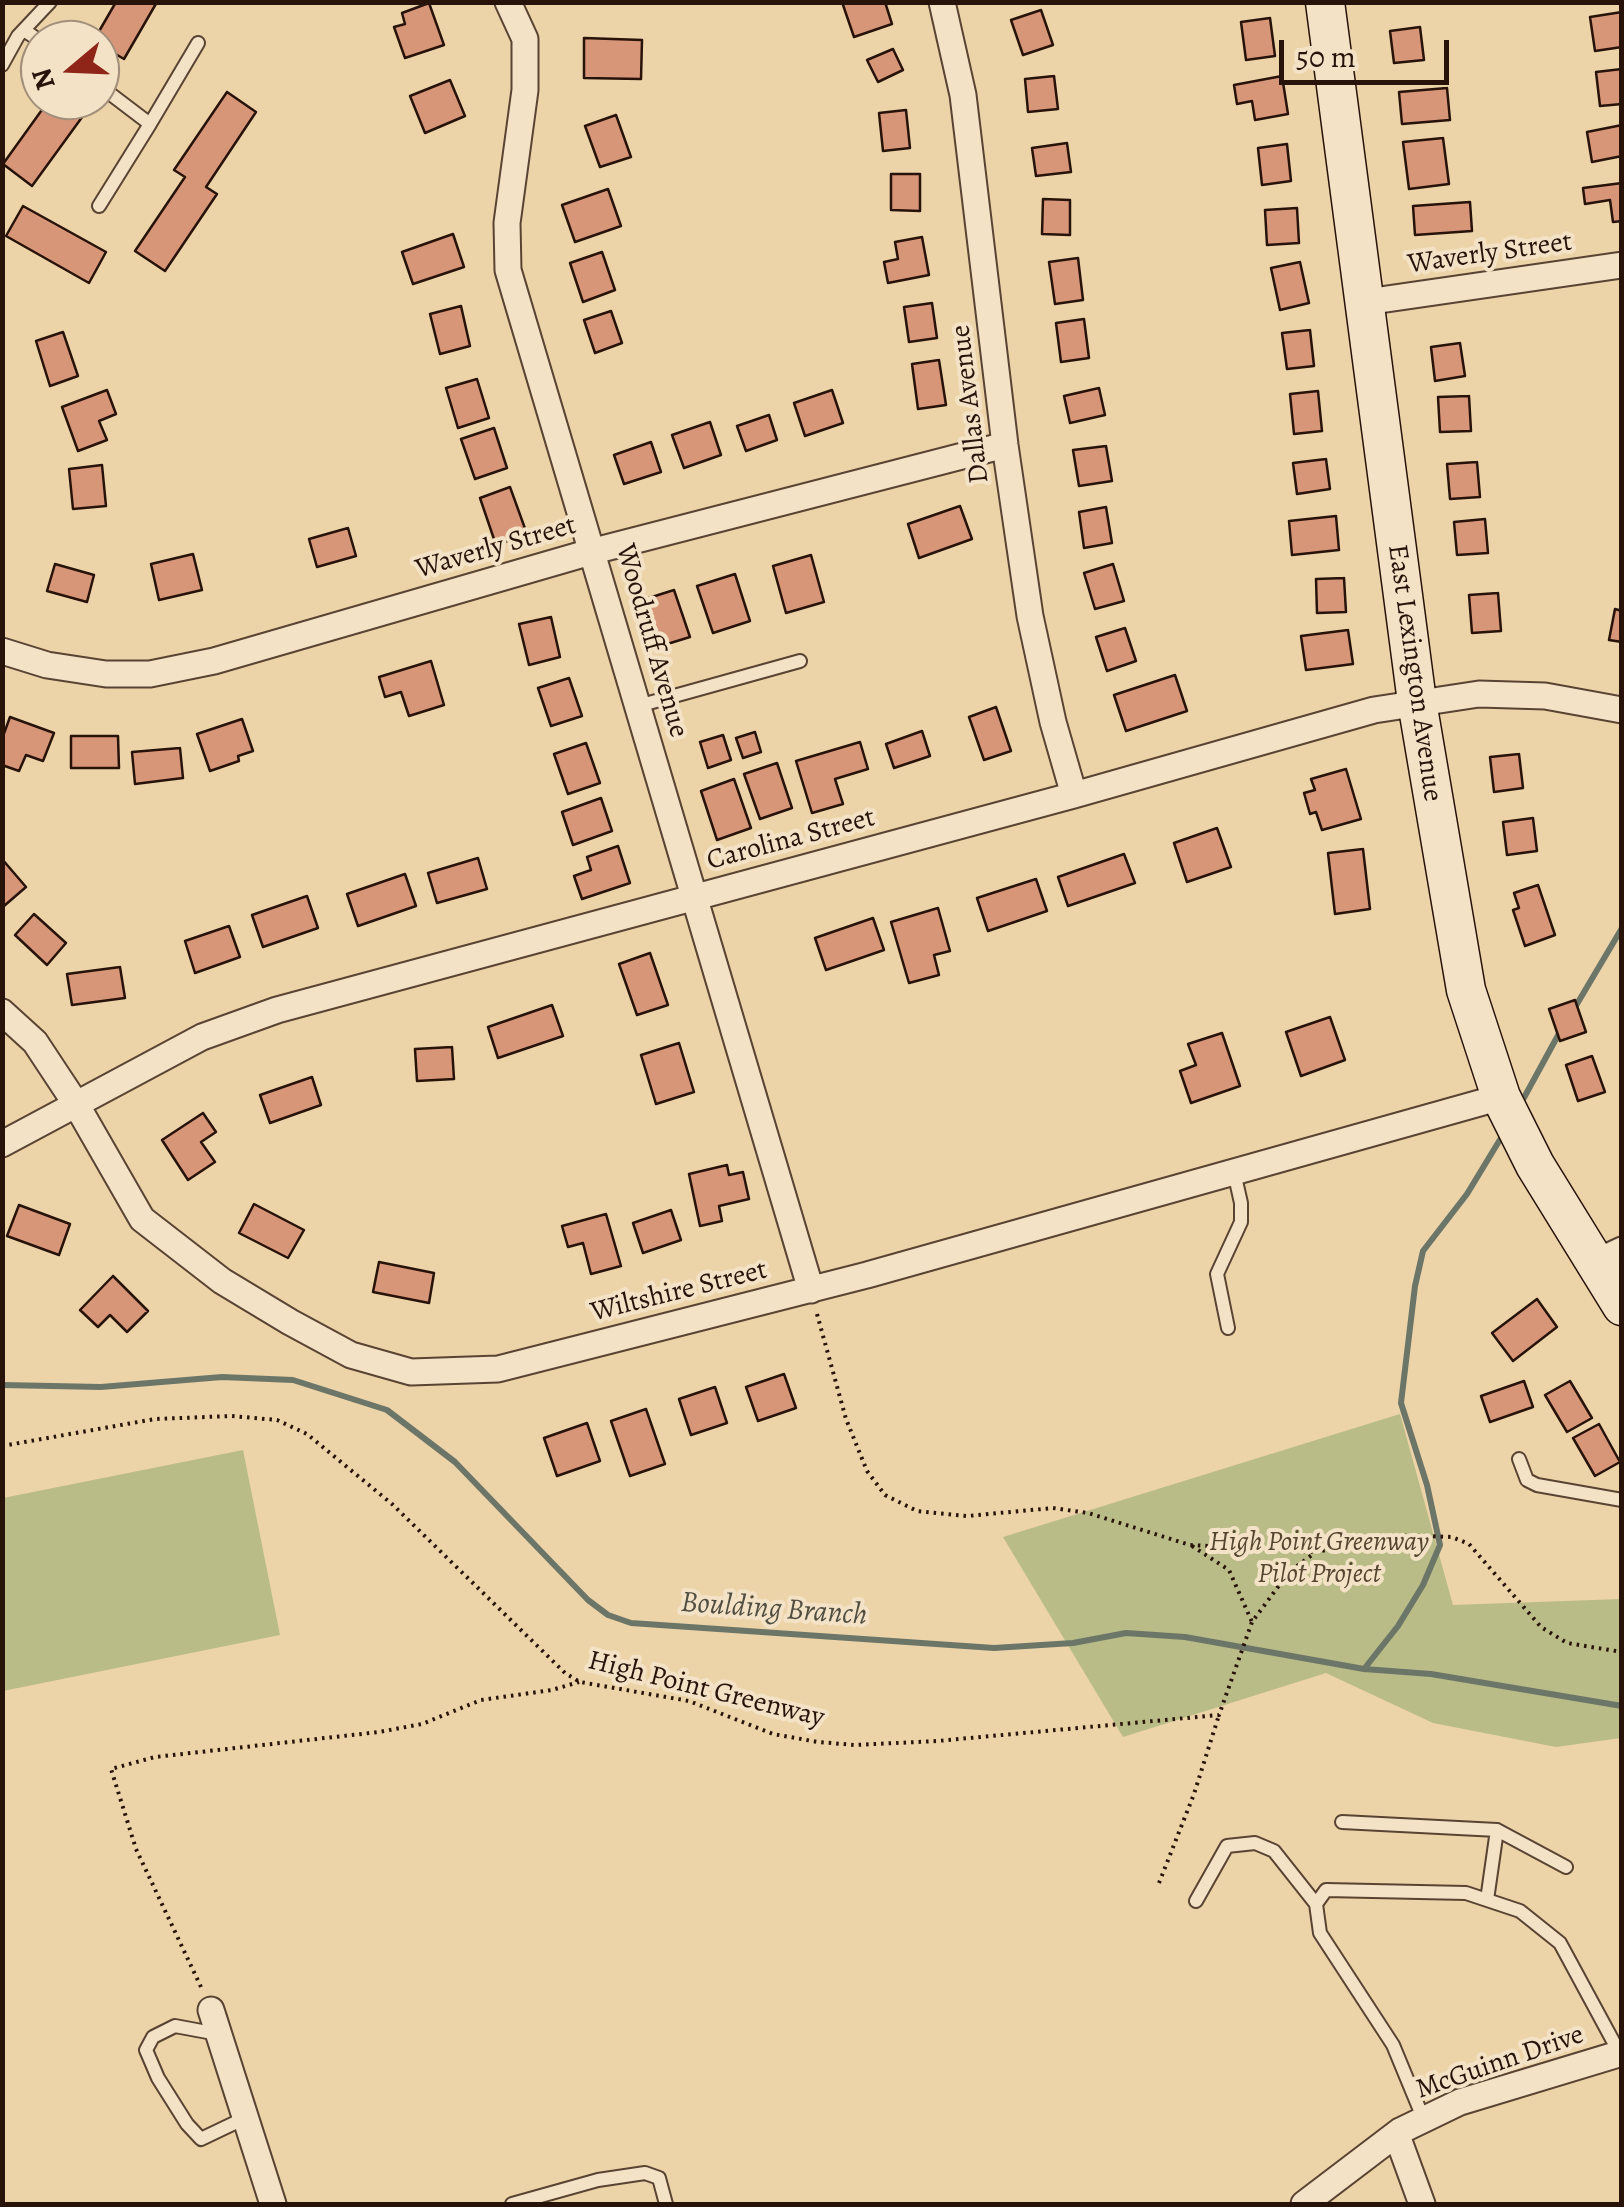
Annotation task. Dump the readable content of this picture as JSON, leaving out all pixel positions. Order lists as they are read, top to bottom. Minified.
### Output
{"streets":{"main road":["East Lexington Avenue"],"street":["Waverly Street","Dallas Avenue","Woodruff Avenue","Carolina Street","Wiltshire Street","McGuinn Drive"],"path":["High Point Greenway"]},"crossings":[["Waverly Street","Dallas Avenue"],["Waverly Street","Woodruff Avenue"],["Waverly Street","East Lexington Avenue"],["Dallas Avenue","Carolina Street"],["Woodruff Avenue","Carolina Street"],["Woodruff Avenue","Wiltshire Street"],["East Lexington Avenue","Carolina Street"],["East Lexington Avenue","Wiltshire Street"],["Carolina Street","Wiltshire Street"]],"water":["Boulding Branch"],"parks":["High Point Greenway Pilot Project"],"scale_bar":"50 m","north":"left"}
